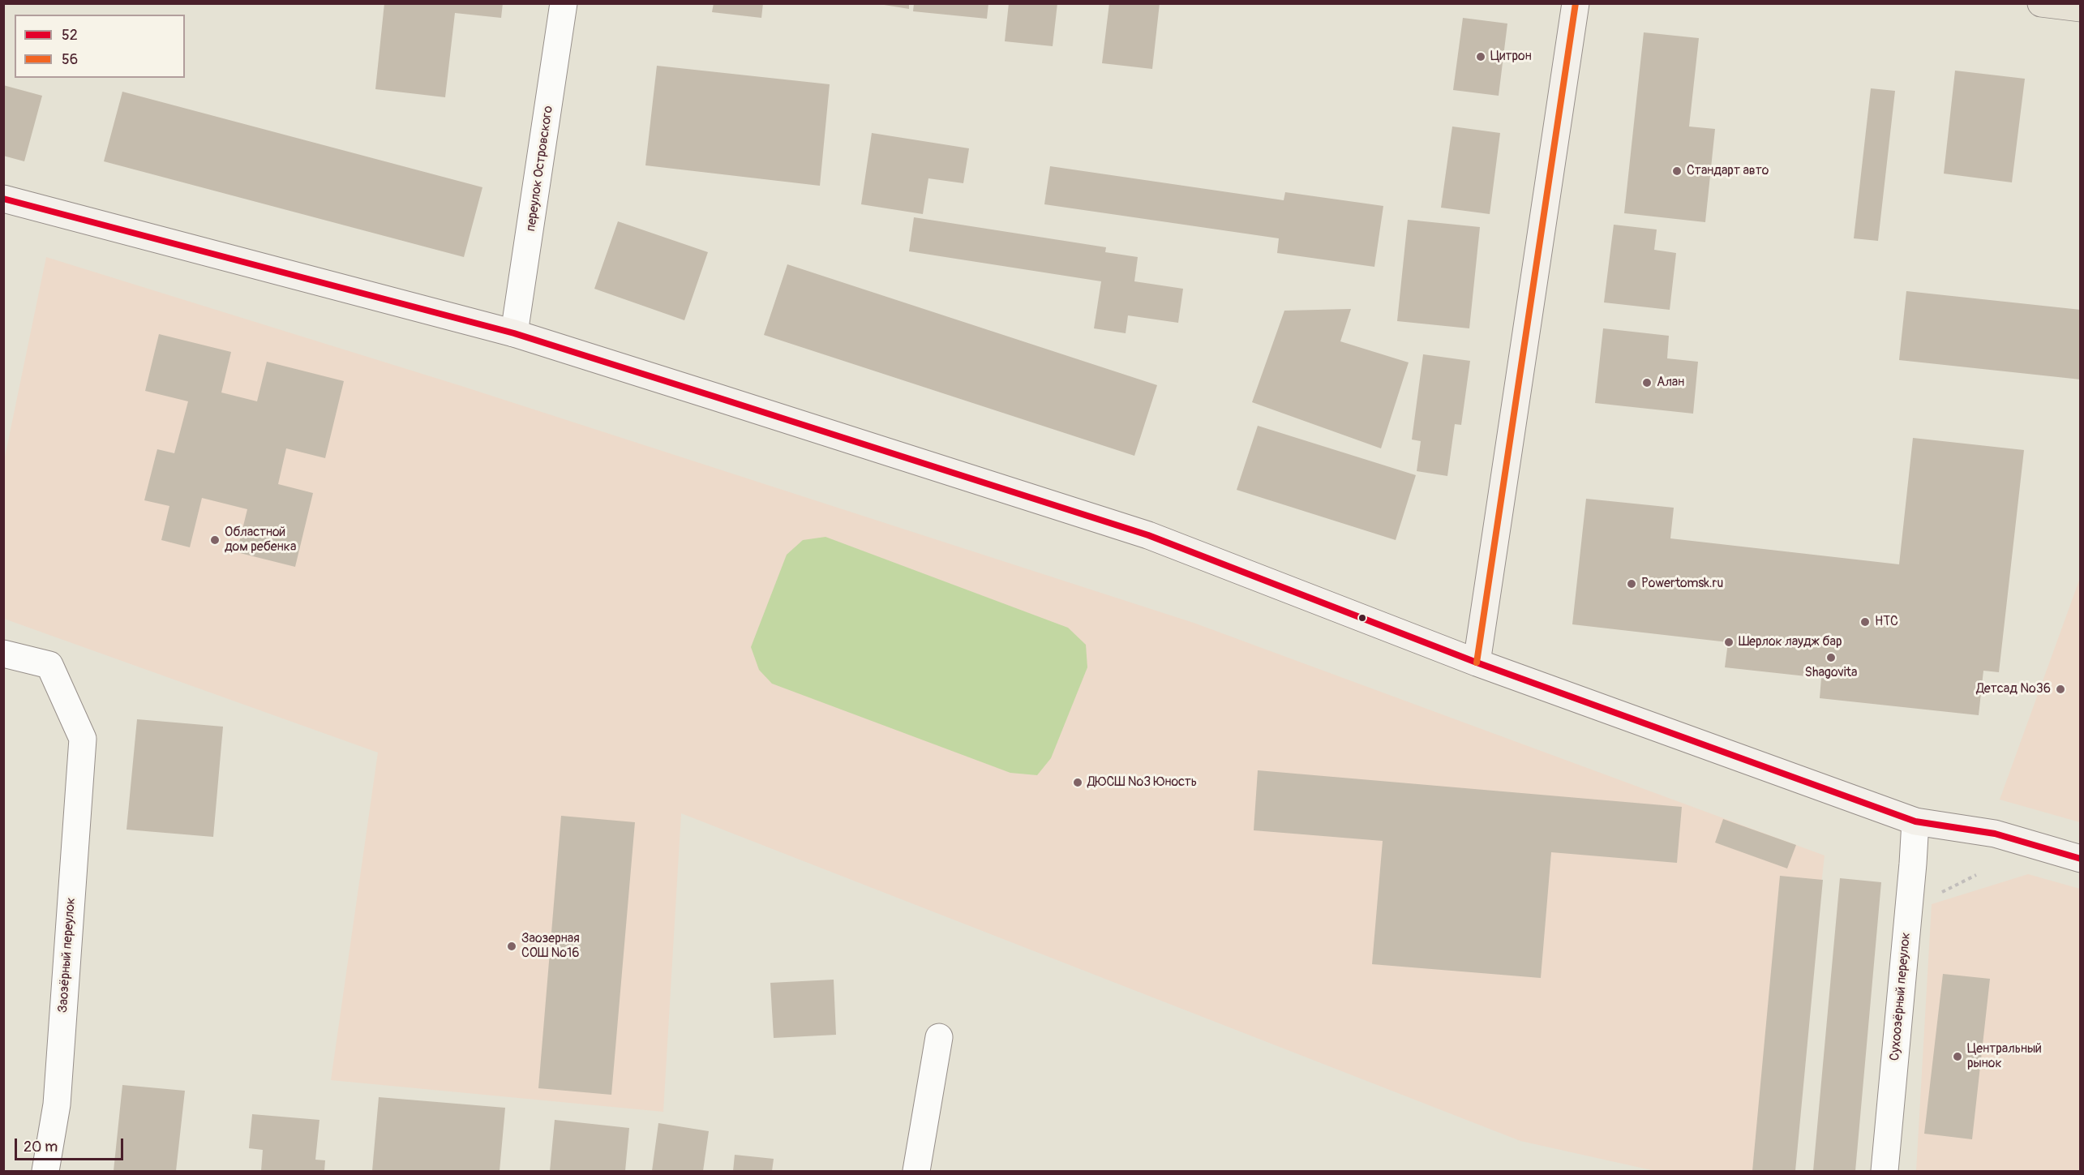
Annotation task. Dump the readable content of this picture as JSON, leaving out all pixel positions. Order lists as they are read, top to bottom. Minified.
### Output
{"streets":{"street":["переулок Островского","Заозёрный переулок","Сухоозёрный переулок"]},"places":["Цитрон","Стандарт авто","Алан","Областной дом ребенка","Powertomsk.ru","НТС","Шерлок лаудж бар","Shagovita","Детсад №36","ДЮСШ №3 Юность","Заозерная СОШ №16","Центральный рынок"],"lines":["transit line 56","transit line 52"],"legend":["52","56"],"scale_bar":"20 m"}
